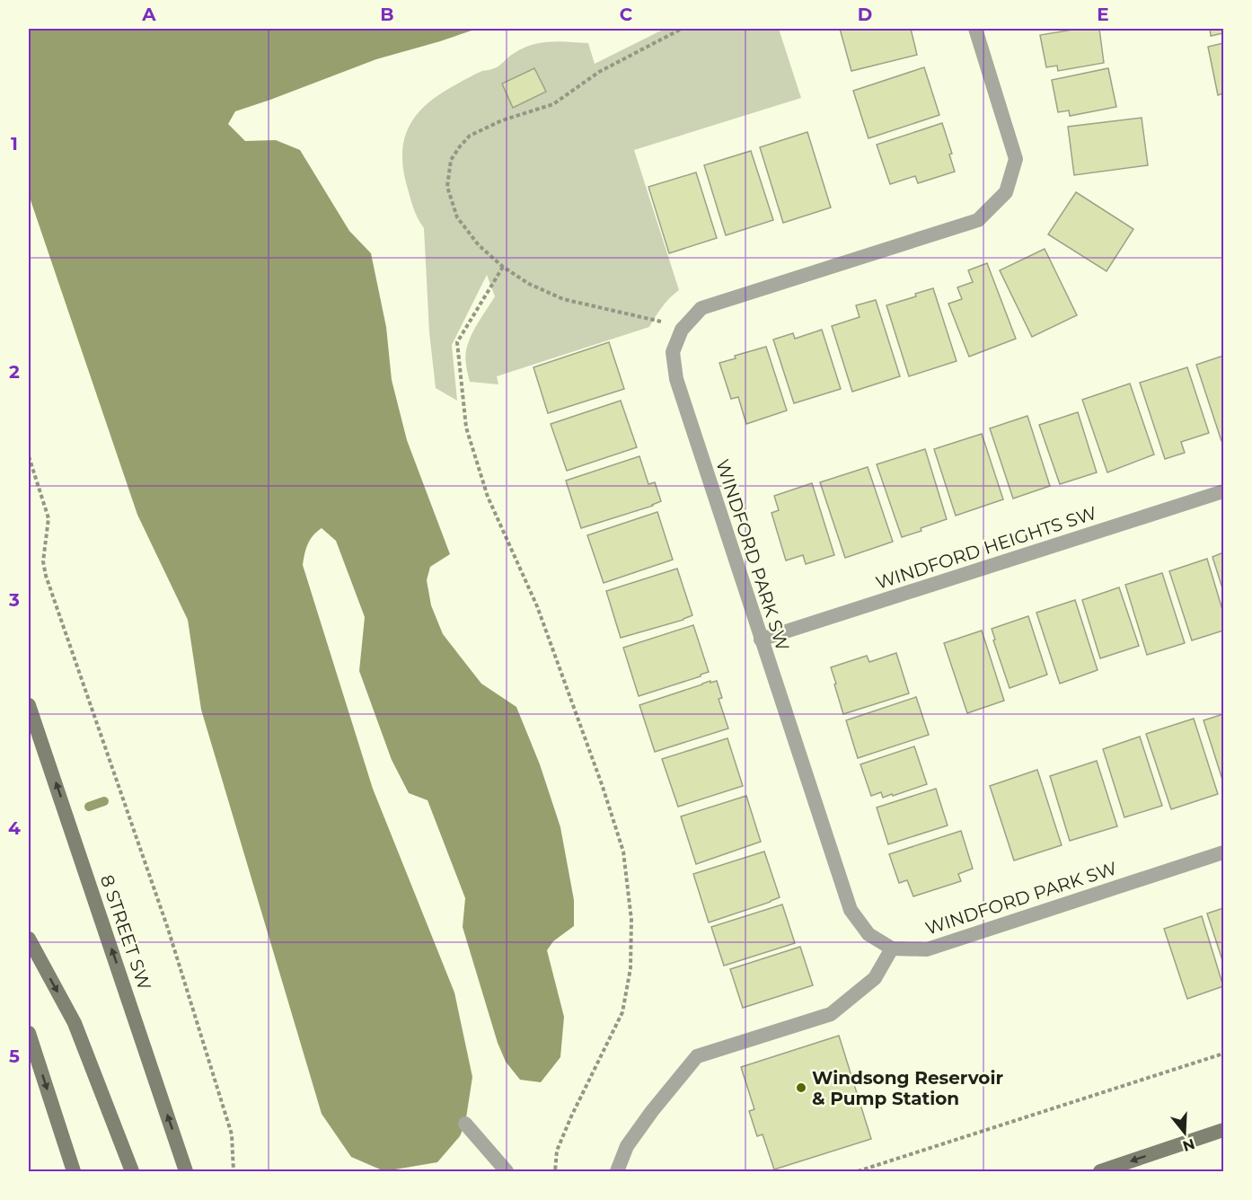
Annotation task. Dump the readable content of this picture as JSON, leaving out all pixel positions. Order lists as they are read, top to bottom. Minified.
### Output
{"streets":{"main road":["8 STREET SW"],"street":["WINDFORD HEIGHTS SW","WINDFORD PARK SW"]},"crossings":[["WINDFORD HEIGHTS SW","WINDFORD PARK SW"]],"places":["Windsong Reservoir & Pump Station"],"north":"bottom","grid":{"columns":["A","B","C","D","E"],"rows":["1","2","3","4","5"]}}
